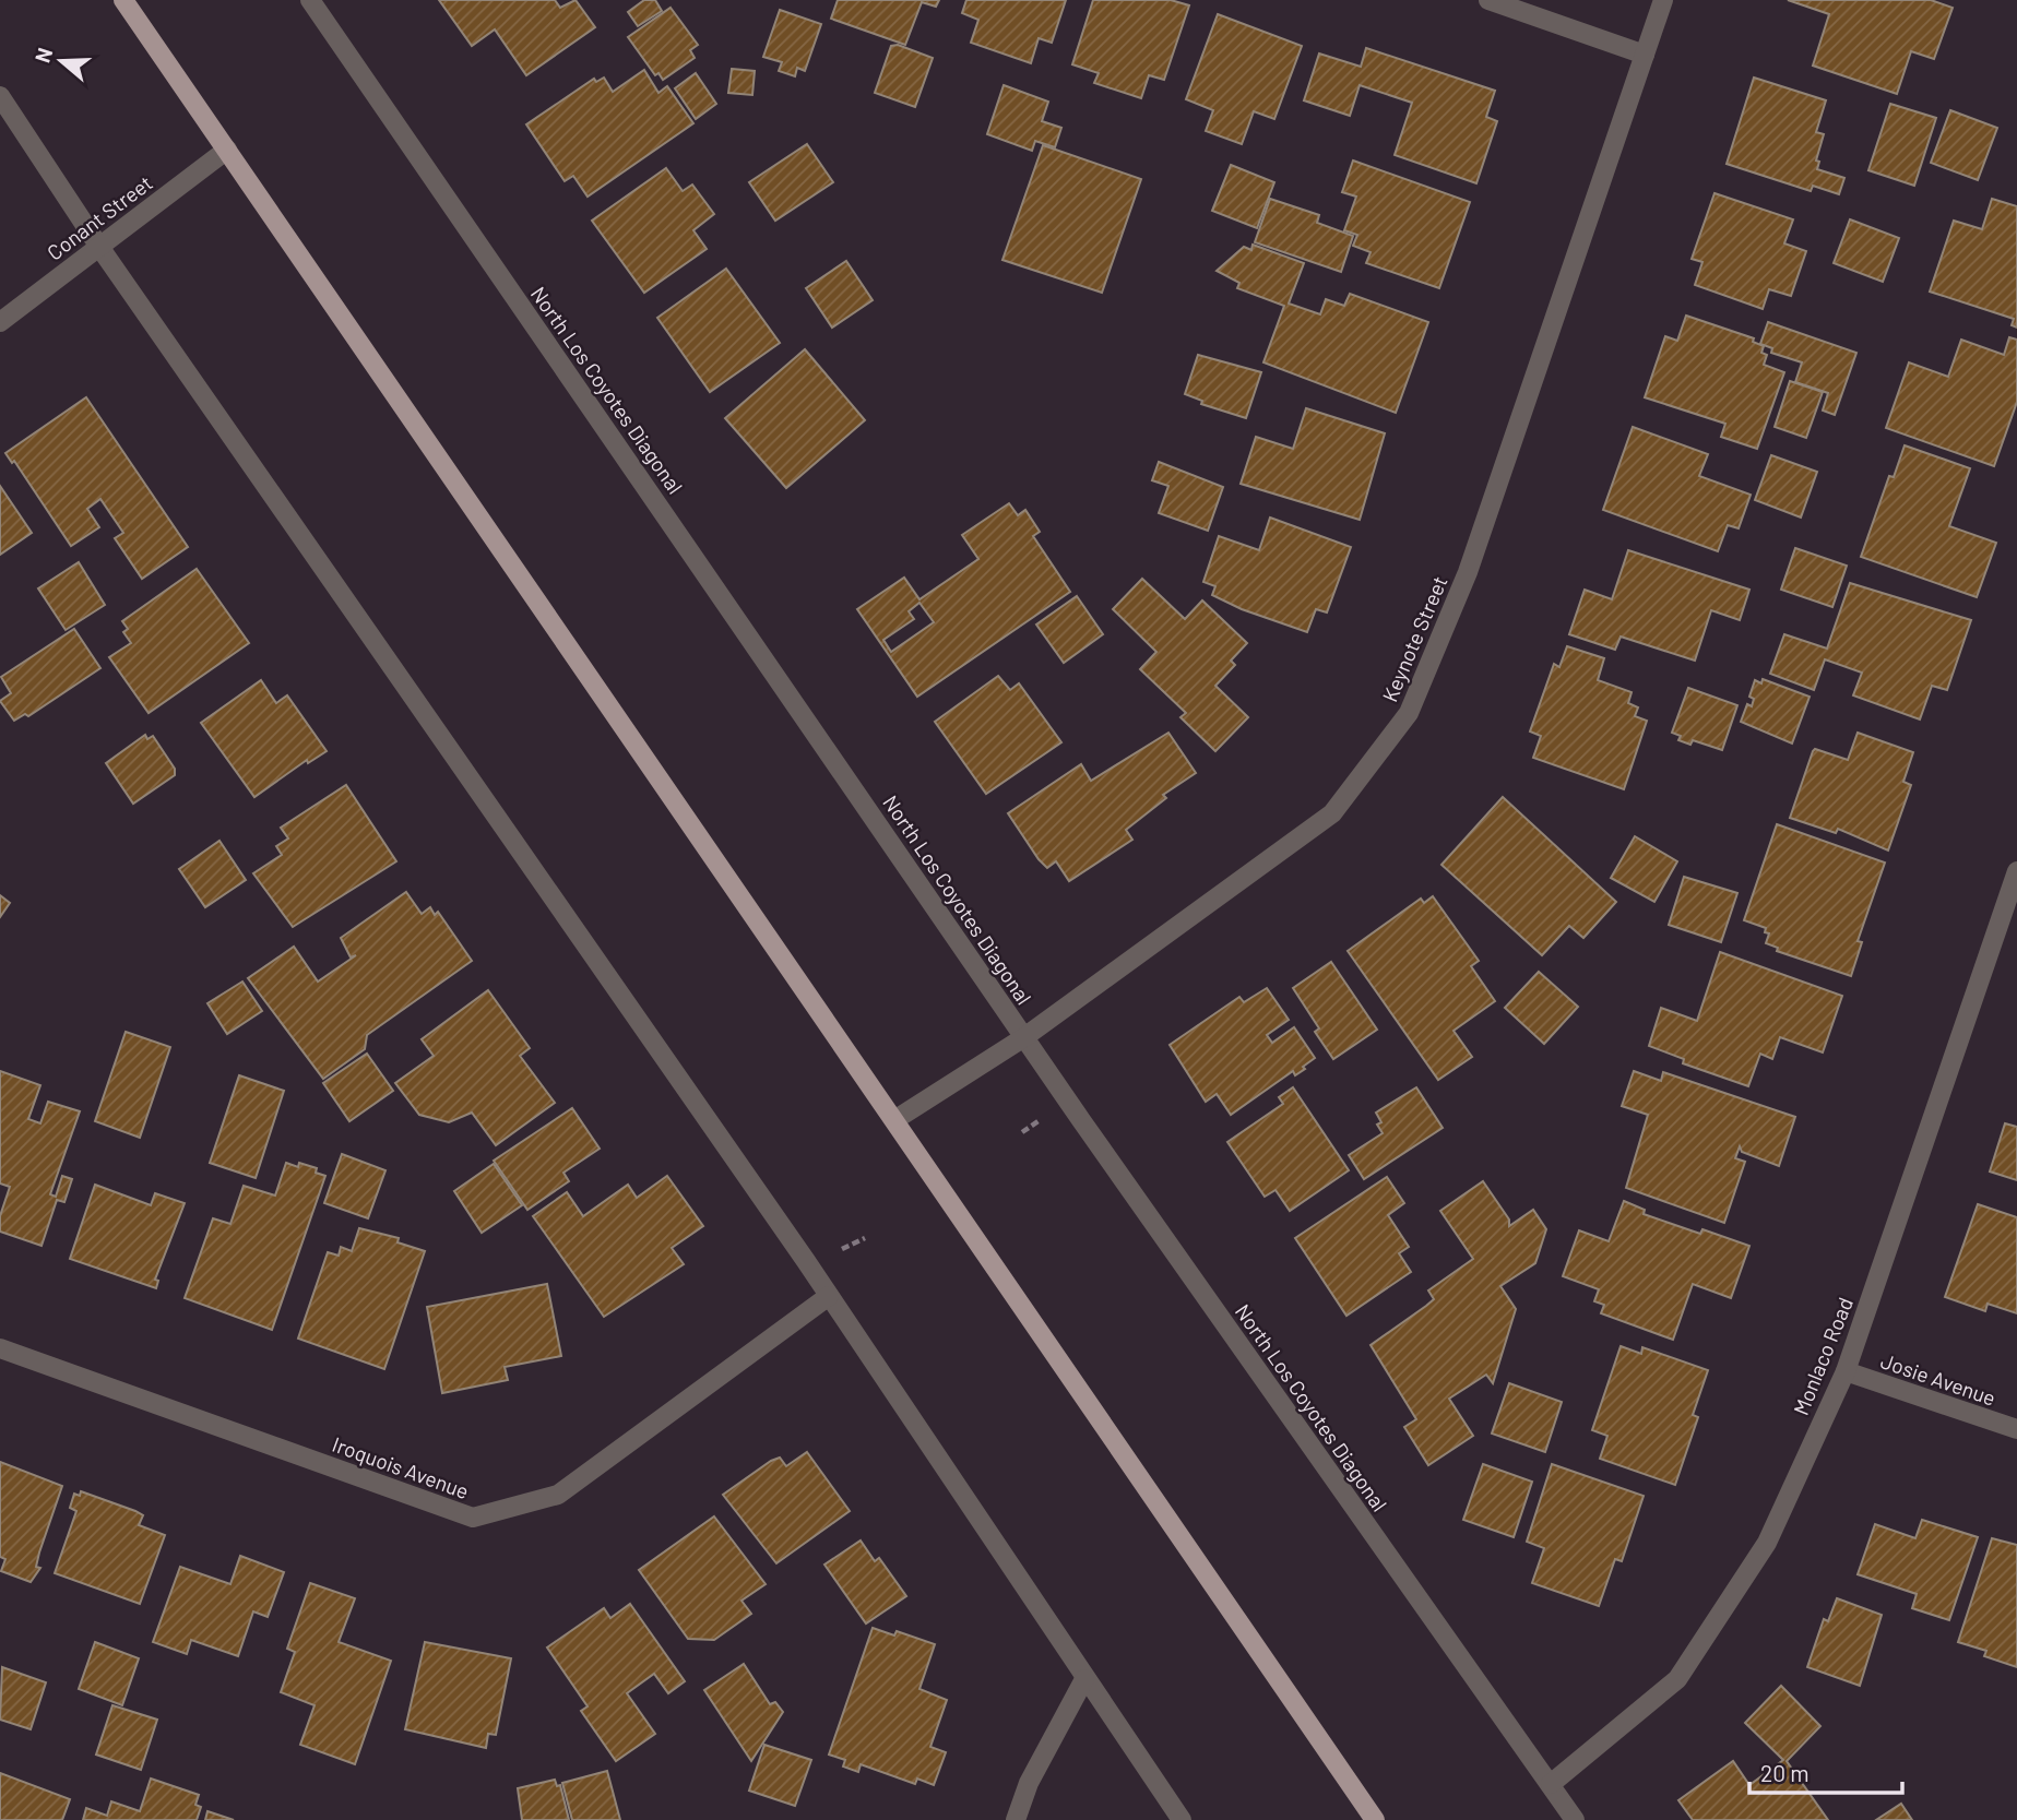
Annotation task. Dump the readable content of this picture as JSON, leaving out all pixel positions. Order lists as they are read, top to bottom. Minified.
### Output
{"streets":{"street":["Conant Street","North Los Coyotes Diagonal","Keynote Street","Monlaco Road","Josie Avenue","Iroquois Avenue"]},"crossings":[["North Los Coyotes Diagonal","Keynote Street"],["North Los Coyotes Diagonal","Monlaco Road"],["Monlaco Road","Josie Avenue"]],"scale_bar":"20 m","north":"left"}
